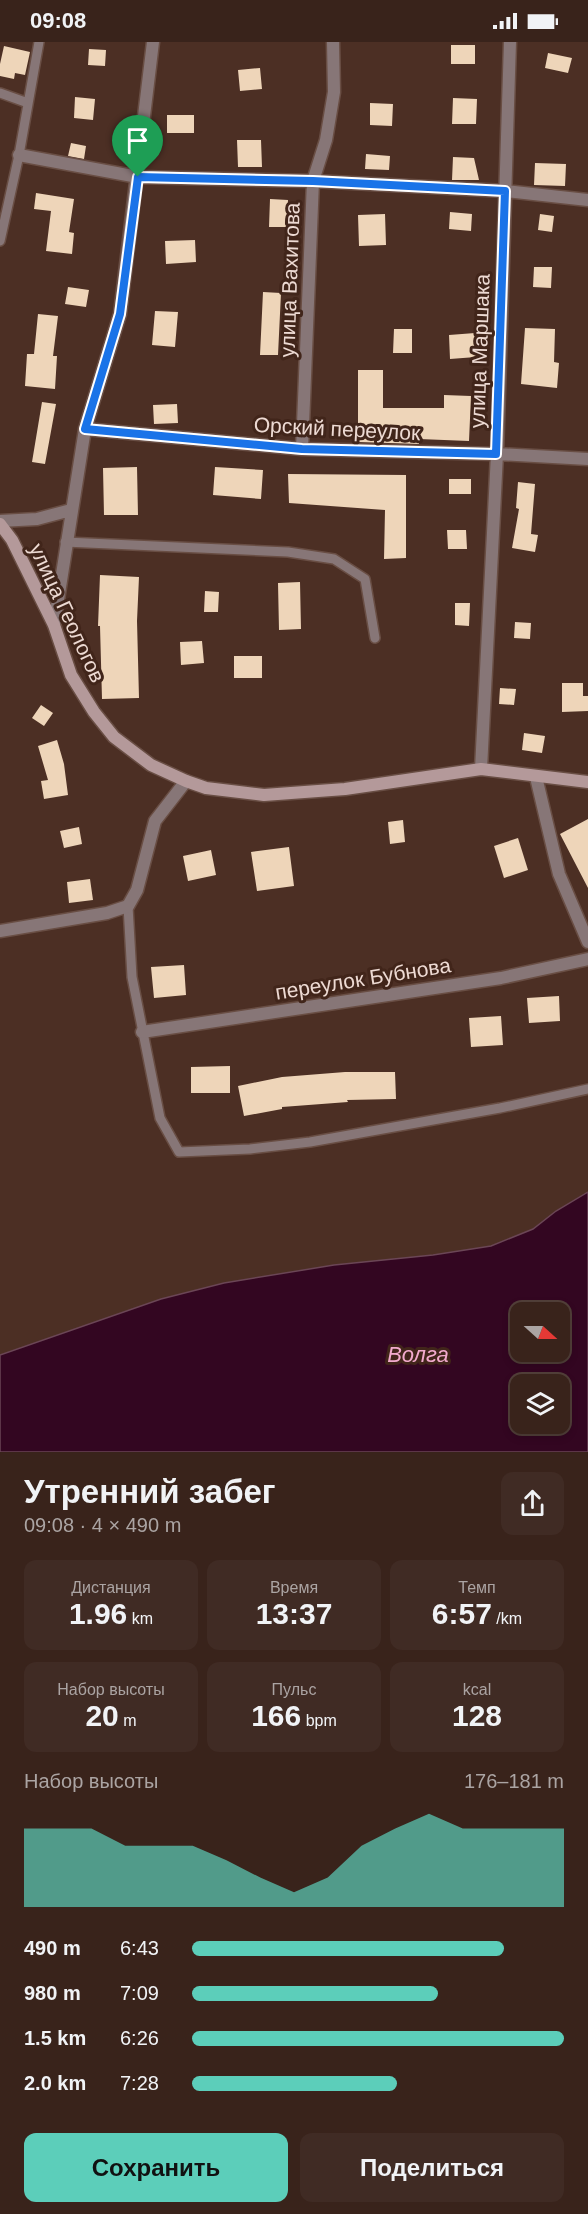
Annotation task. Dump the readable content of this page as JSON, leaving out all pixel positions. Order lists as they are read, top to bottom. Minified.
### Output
{"streets":{"street":["улица Вахитова","улица Маршака","Орский переулок","улица Геологов","переулок Бубнова"]},"crossings":[["улица Вахитова","Орский переулок"],["улица Маршака","Орский переулок"],["улица Маршака","улица Геологов"]],"water":["Волга"],"north":"right","page":{"status":"09:08","heading":["Утренний забег","09:08 · 4 × 490 m"],"stats":[["Дистанция","1.96 km"],["Время","13:37"],["Темп","6:57 /km"],["Набор высоты","20 m"],["Пульс","166 bpm"],["kcal","128"]],"chart":["Набор высоты","176–181 m"],"list":[{"name":"490 m","note":"6:43"},{"name":"980 m","note":"7:09"},{"name":"1.5 km","note":"6:26"},{"name":"2.0 km","note":"7:28"}],"buttons":["Сохранить","Поделиться"]}}
